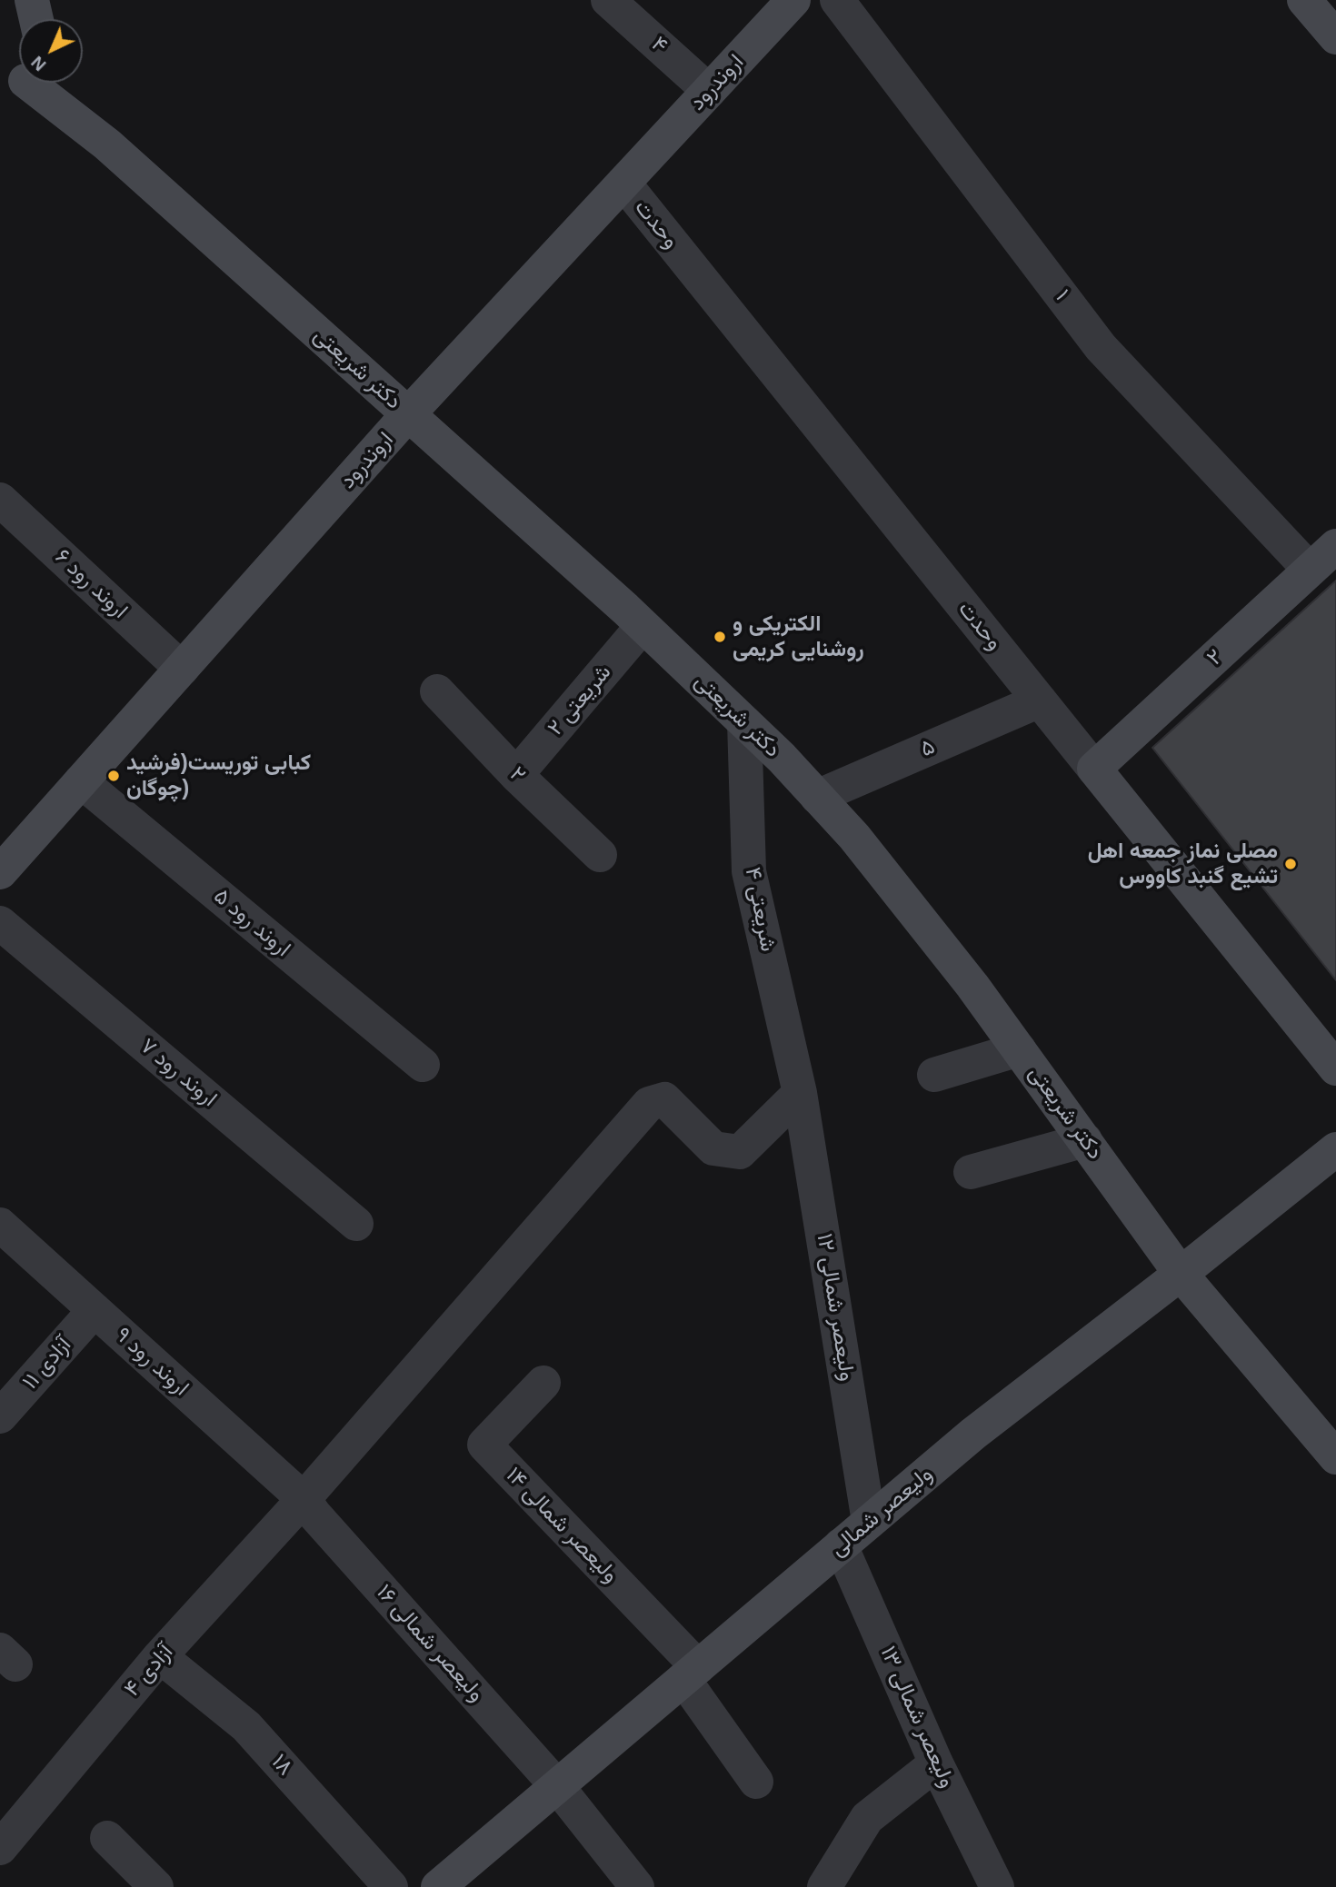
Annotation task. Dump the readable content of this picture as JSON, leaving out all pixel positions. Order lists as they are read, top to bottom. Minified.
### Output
{"streets":{"street":["۴","اروندرود","وحدت","۱","دکتر شریعتی","اروند رود ۶","۲","شریعتی ۲","۵","شریعتی ۴","اروند رود ۵","اروند رود ۷","ولیعصر شمالی ۱۲","اروند رود ۹","آزادی ۱۱","ولیعصر شمالی","ولیعصر شمالی ۱۴","ولیعصر شمالی ۱۶","آزادی ۴","ولیعصر شمالی ۱۳","۱۸"]},"crossings":[["۴","اروندرود"],["اروندرود","وحدت"],["اروندرود","دکتر شریعتی"],["اروندرود","اروند رود ۶"],["اروندرود","اروند رود ۵"],["وحدت","۲"],["وحدت","۵"],["۱","۲"],["دکتر شریعتی","شریعتی ۲"],["دکتر شریعتی","۵"],["دکتر شریعتی","شریعتی ۴"],["دکتر شریعتی","ولیعصر شمالی"],["۲","شریعتی ۲"],["شریعتی ۴","ولیعصر شمالی ۱۲"],["شریعتی ۴","آزادی ۴"],["ولیعصر شمالی ۱۲","ولیعصر شمالی"],["ولیعصر شمالی ۱۲","آزادی ۴"],["اروند رود ۹","آزادی ۱۱"],["اروند رود ۹","ولیعصر شمالی ۱۶"],["اروند رود ۹","آزادی ۴"],["ولیعصر شمالی","ولیعصر شمالی ۱۴"],["ولیعصر شمالی","ولیعصر شمالی ۱۶"],["ولیعصر شمالی","ولیعصر شمالی ۱۳"],["ولیعصر شمالی ۱۶","آزادی ۴"],["آزادی ۴","۱۸"]],"places":["الکتریکی و روشنایی کریمی","کبابی توریست(فرشید چوگان)","مصلی نماز جمعه اهل تشیع گنبد کاووس"],"north":"bottom left"}
